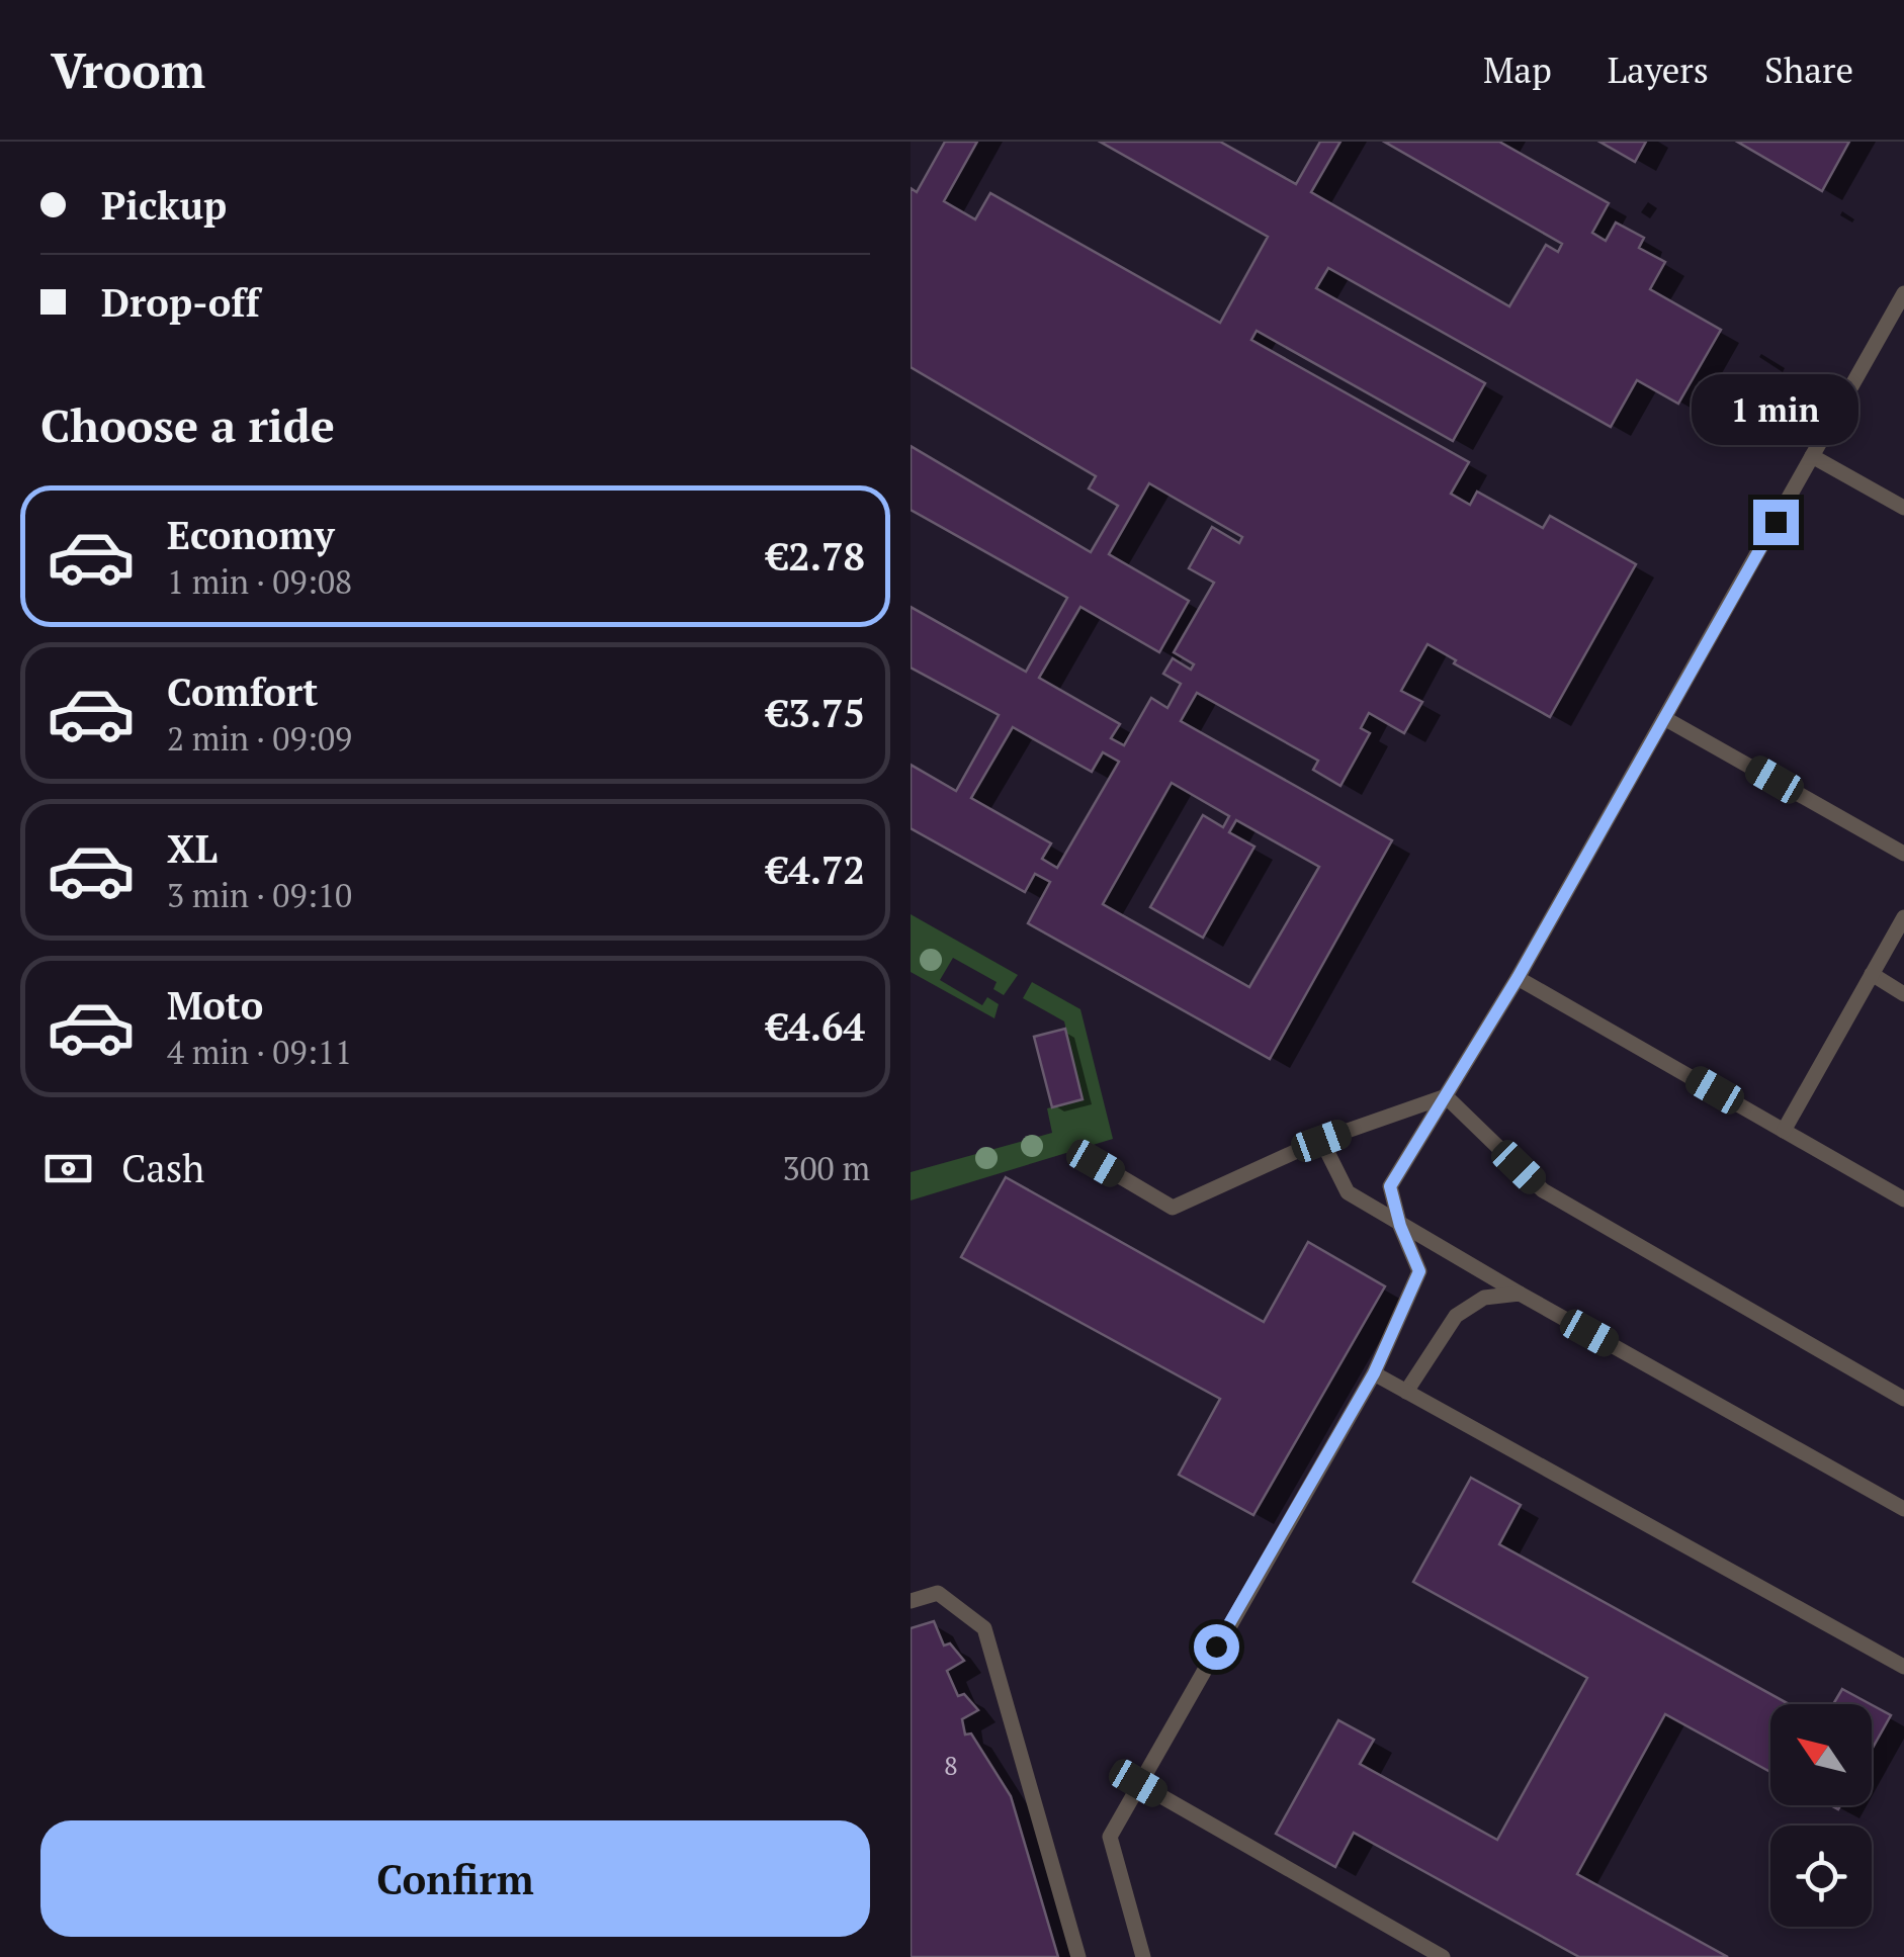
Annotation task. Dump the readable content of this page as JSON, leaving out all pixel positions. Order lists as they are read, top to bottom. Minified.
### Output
{"house_numbers":["8"],"north":"top left","page":{"header":"Vroom","nav":["Map","Layers","Share"],"banner":["Pickup","Drop-off"],"heading":"Choose a ride","bubble":"1 min","list":[{"name":"Economy","note":"1 min · 09:08","value":"€2.78"},{"name":"Comfort","note":"2 min · 09:09","value":"€3.75"},{"name":"XL","note":"3 min · 09:10","value":"€4.72"},{"name":"Moto","note":"4 min · 09:11","value":"€4.64"}],"pay":["Cash","300 m"],"buttons":"Confirm"}}
